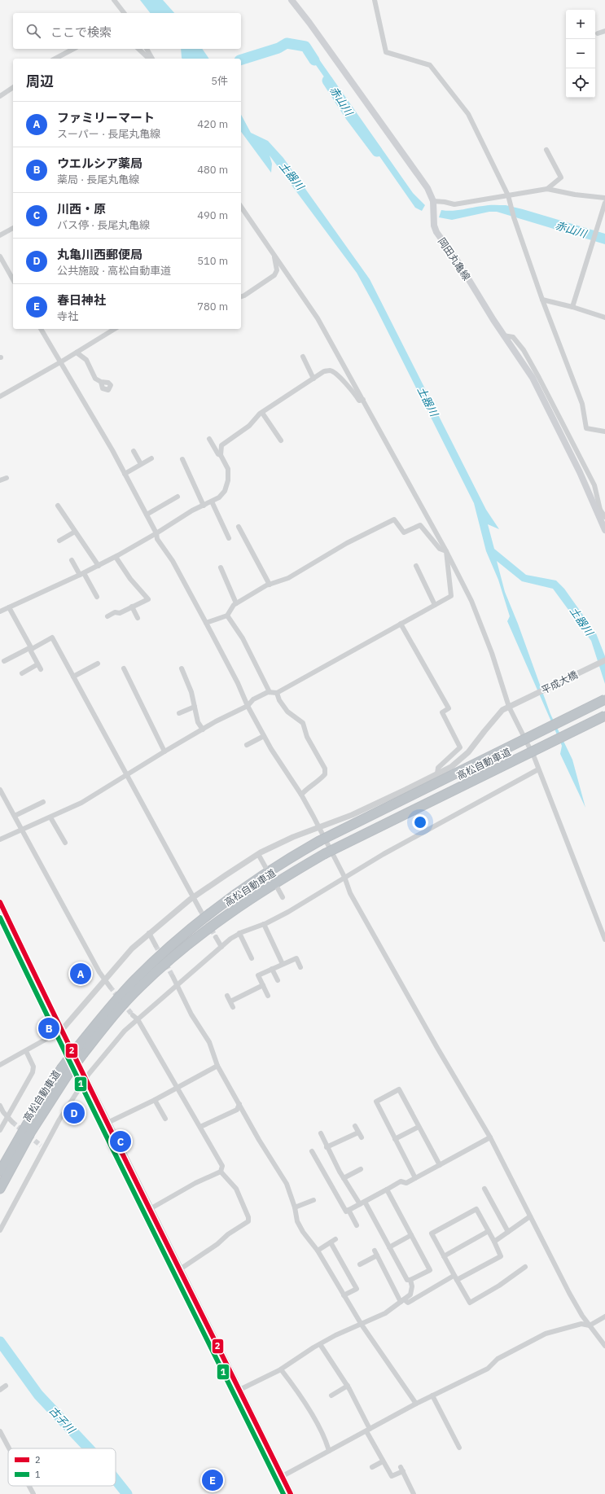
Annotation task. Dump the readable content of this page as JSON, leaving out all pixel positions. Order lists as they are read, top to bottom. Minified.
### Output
{"streets":{"highway":["高松自動車道"],"main road":["岡田丸亀線"],"street":["平成大橋"]},"water":["赤山川","土器川","古子川"],"lines":["transit line 2","transit line 1"],"legend":["2","1"],"page":{"map_buttons":["+","−"],"search":"ここで検索","heading":["周辺","5件"],"list":[{"mark":"A","name":"ファミリーマート","note":"スーパー · 長尾丸亀線","value":"420 m"},{"mark":"B","name":"ウエルシア薬局","note":"薬局 · 長尾丸亀線","value":"480 m"},{"mark":"C","name":"川西・原","note":"バス停 · 長尾丸亀線","value":"490 m"},{"mark":"D","name":"丸亀川西郵便局","note":"公共施設 · 高松自動車道","value":"510 m"},{"mark":"E","name":"春日神社","note":"寺社","value":"780 m"}],"pins":["A","B","D","C","E"]}}
